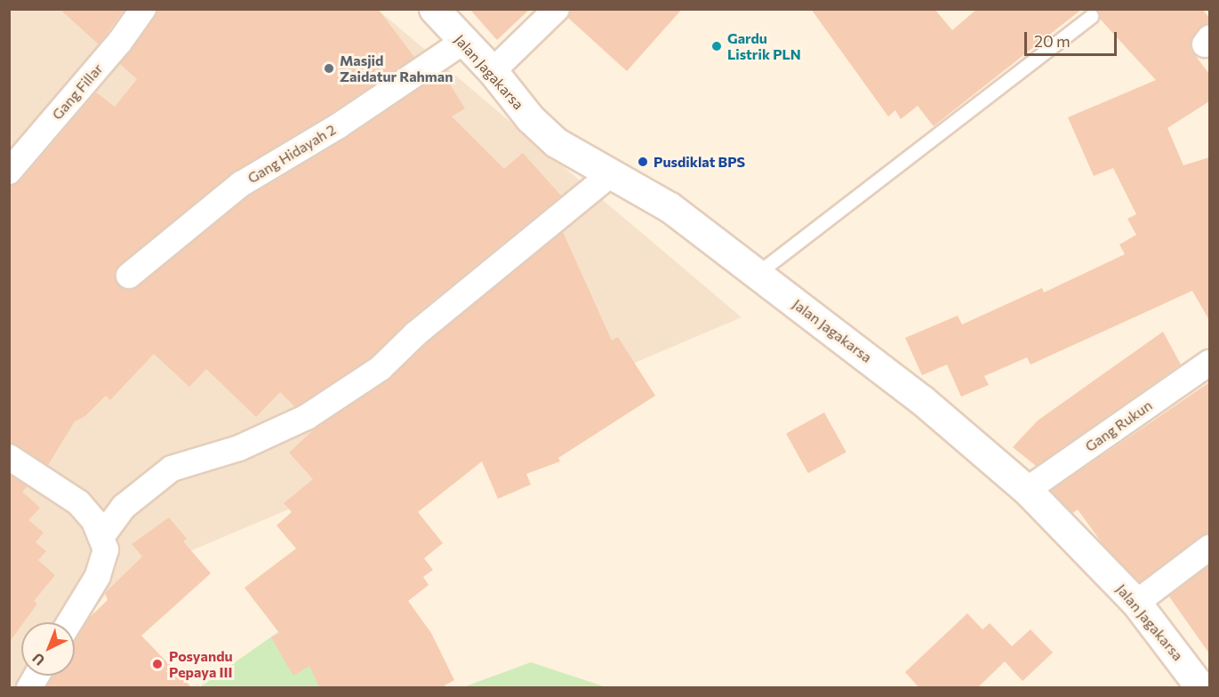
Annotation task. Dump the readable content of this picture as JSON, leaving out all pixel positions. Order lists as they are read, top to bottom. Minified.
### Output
{"streets":{"main road":["Jalan Jagakarsa"],"street":["Gang Fillar","Gang Hidayah 2","Gang Rukun"]},"crossings":[["Jalan Jagakarsa","Gang Hidayah 2"],["Jalan Jagakarsa","Gang Rukun"]],"places":["Gardu Listrik PLN","Masjid Zaidatur Rahman","Pusdiklat BPS","Posyandu Pepaya III"],"scale_bar":"20 m","north":"bottom left"}
